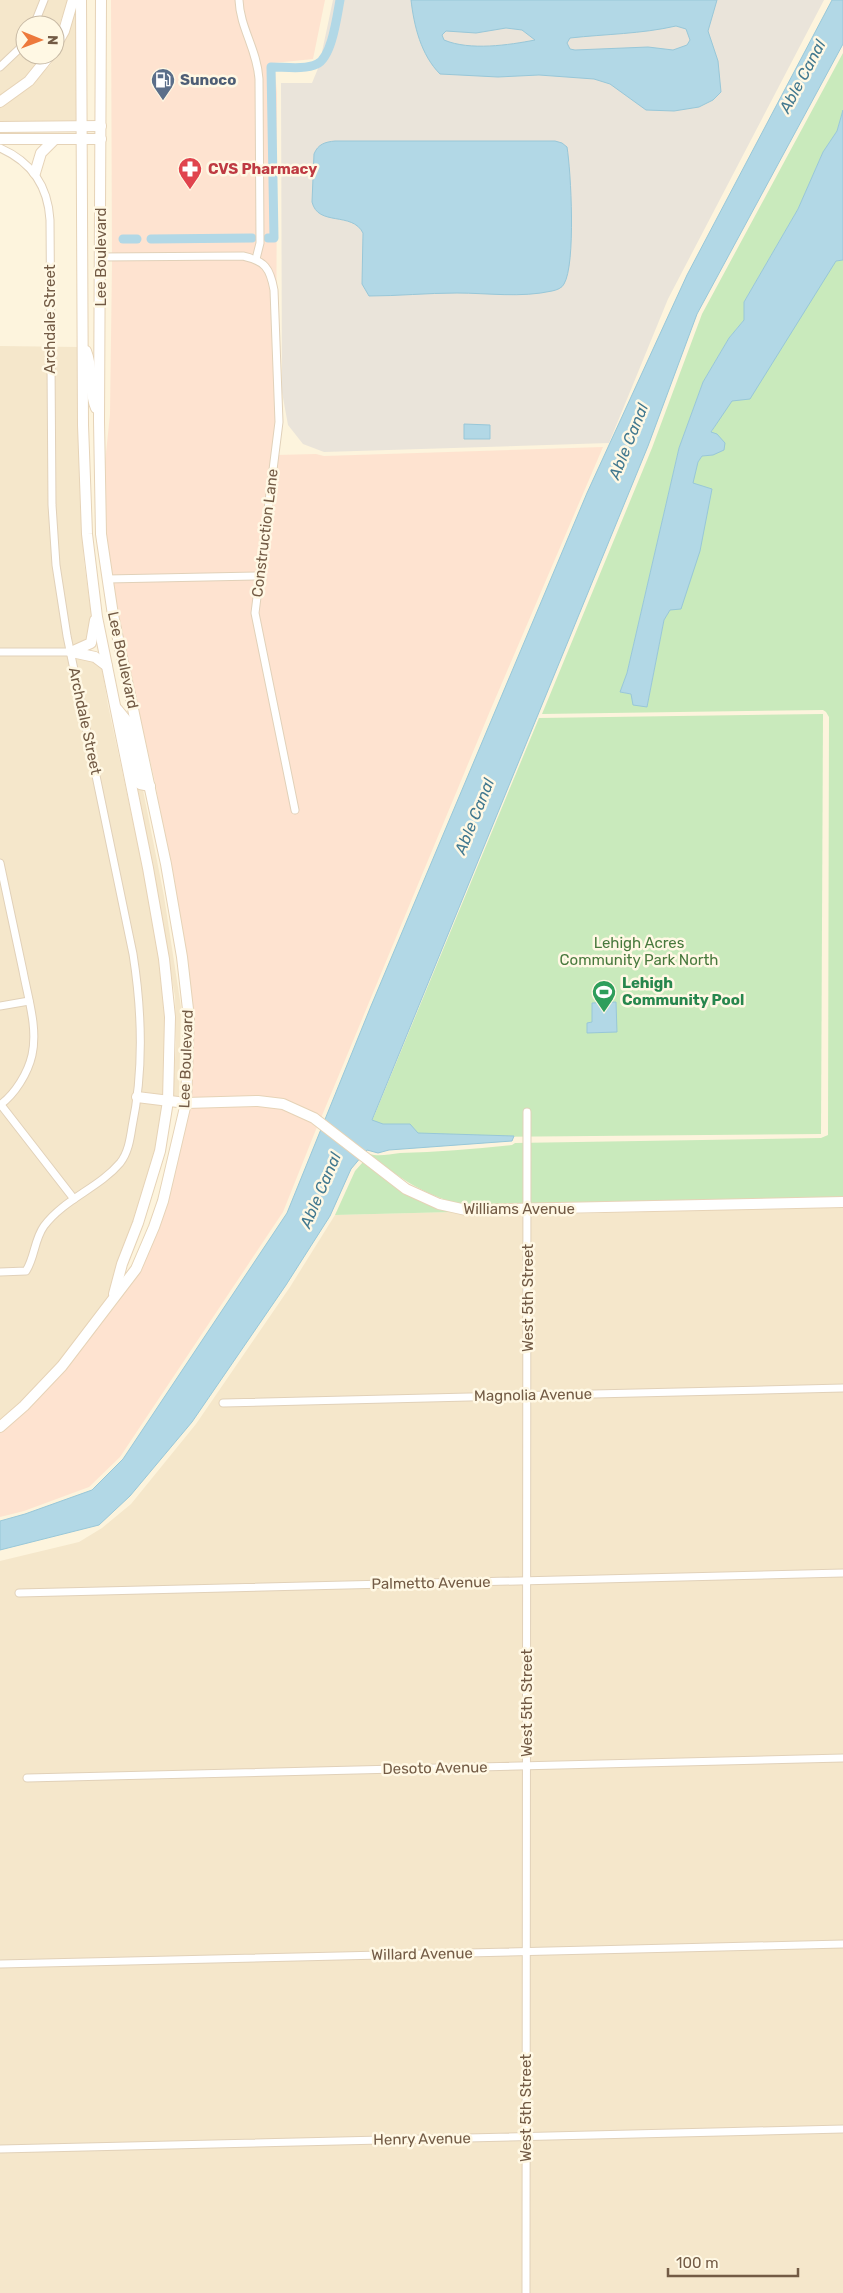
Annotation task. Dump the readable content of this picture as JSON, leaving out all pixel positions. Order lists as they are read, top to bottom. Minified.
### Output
{"streets":{"main road":["Lee Boulevard","Williams Avenue"],"street":["Archdale Street","Construction Lane","West 5th Street","Magnolia Avenue","Palmetto Avenue","Desoto Avenue","Willard Avenue","Henry Avenue"]},"crossings":[["Lee Boulevard","Williams Avenue"],["Archdale Street","Williams Avenue"],["Williams Avenue","West 5th Street"],["West 5th Street","Magnolia Avenue"],["West 5th Street","Palmetto Avenue"],["West 5th Street","Desoto Avenue"],["West 5th Street","Willard Avenue"],["West 5th Street","Henry Avenue"]],"water":["Able Canal"],"parks":["Lehigh Acres Community Park North"],"places":{"fuel station":["Sunoco"],"pharmacy":["CVS Pharmacy"],"sports":["Lehigh Community Pool"]},"scale_bar":"100 m","north":"right"}
